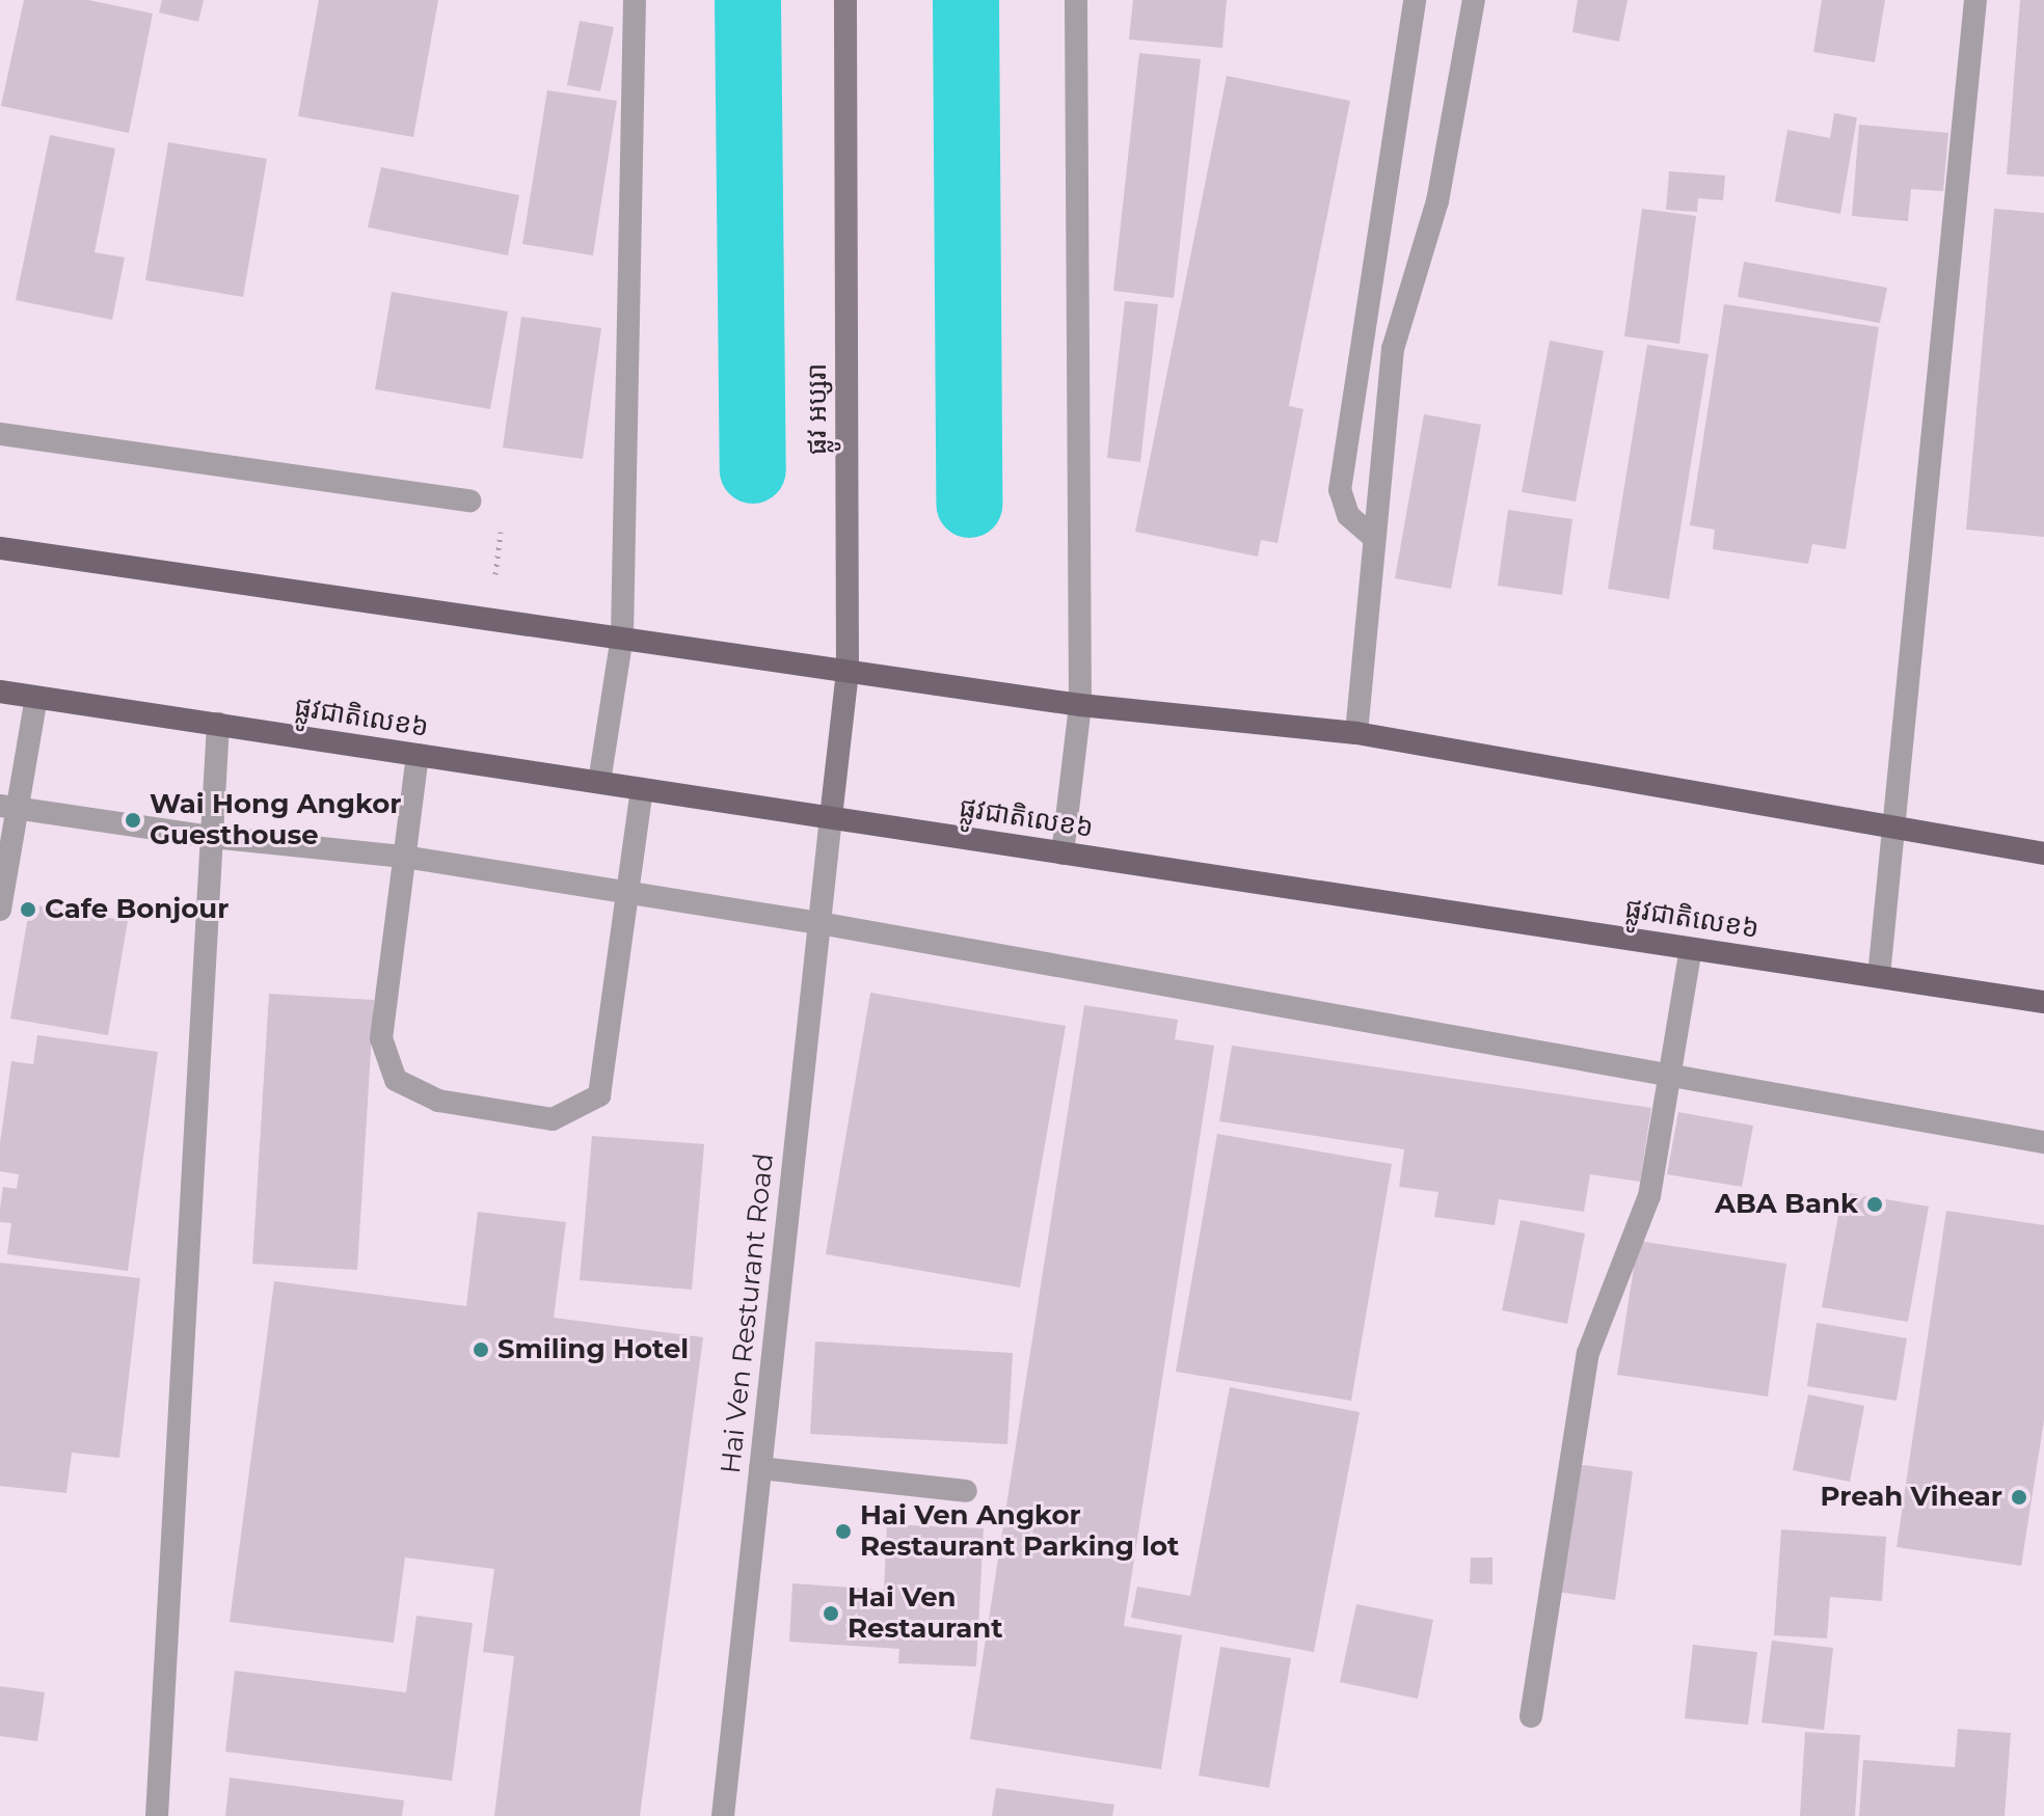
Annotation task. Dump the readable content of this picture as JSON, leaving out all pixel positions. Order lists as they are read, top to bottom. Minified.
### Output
{"streets":{"main road":["ផ្លូវ អប្សរា","ផ្លូវជាតិលេខ៦"],"street":["Hai Ven Resturant Road"]},"crossings":[["ផ្លូវ អប្សរា","ផ្លូវជាតិលេខ៦"],["ផ្លូវ អប្សរា","Hai Ven Resturant Road"],["ផ្លូវជាតិលេខ៦","Hai Ven Resturant Road"]],"places":["Wai Hong Angkor Guesthouse","Cafe Bonjour","ABA Bank","Smiling Hotel","Preah Vihear","Hai Ven Angkor Restaurant Parking lot","Hai Ven Restaurant"]}
